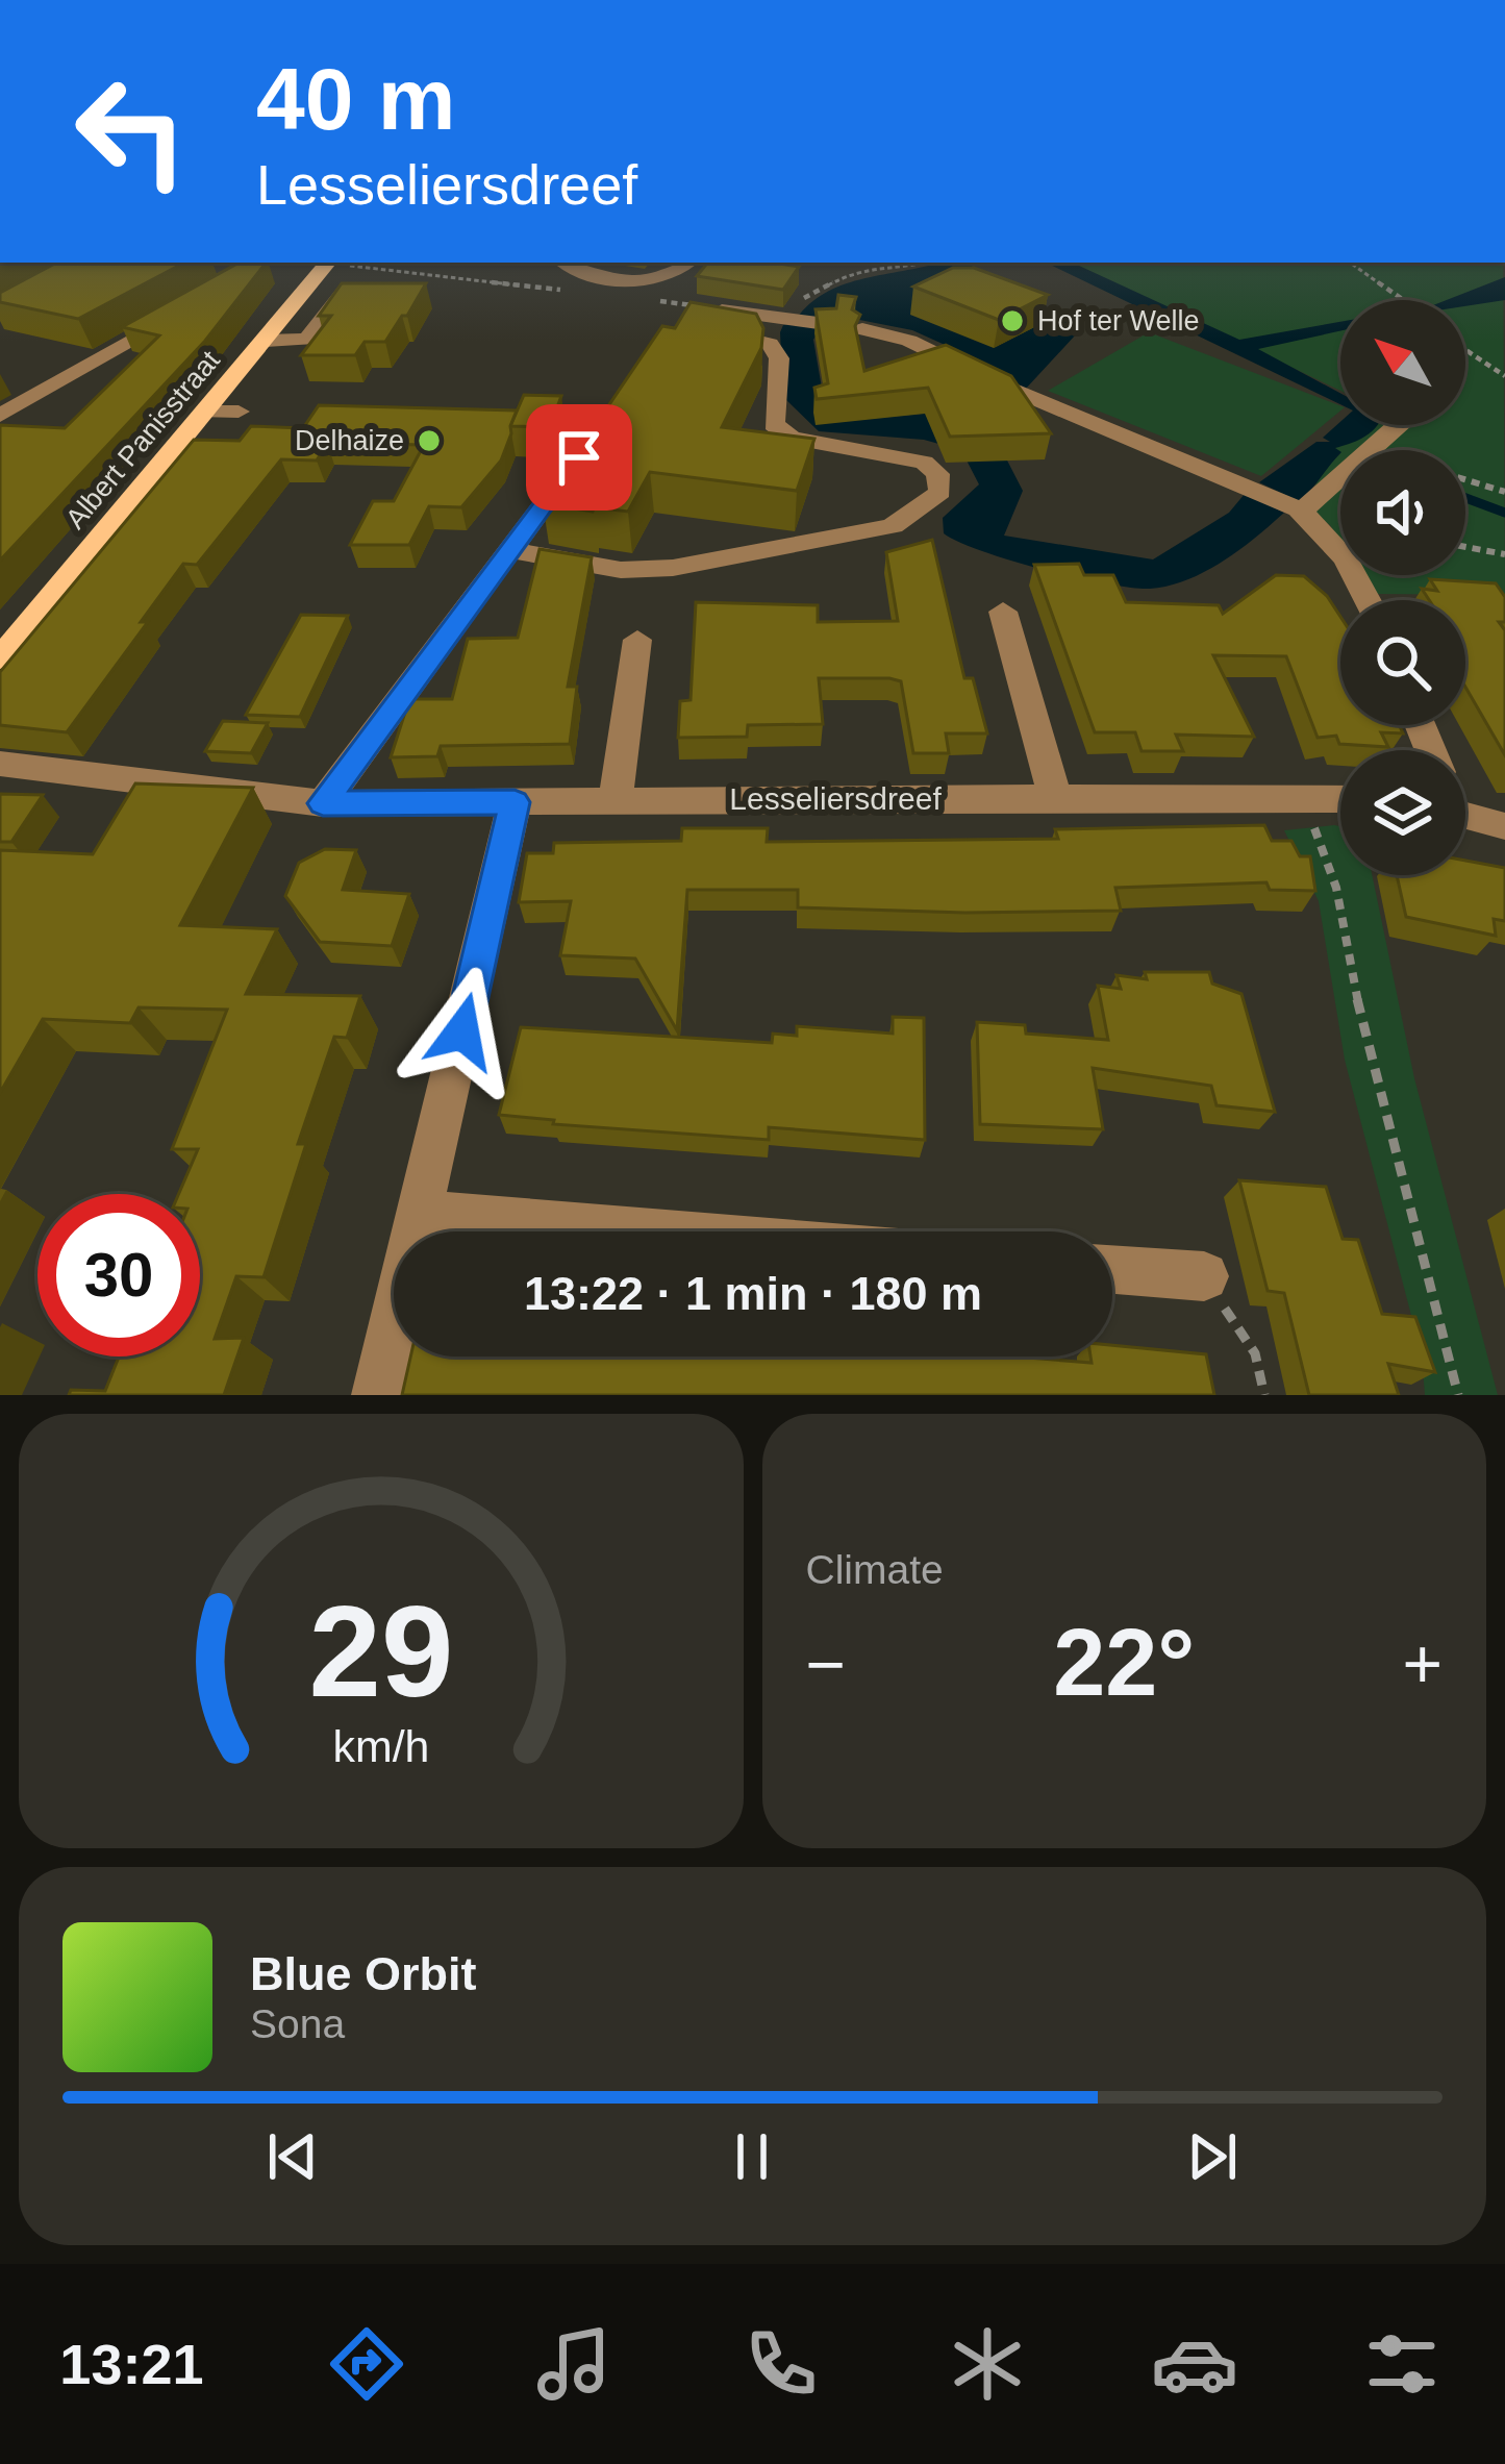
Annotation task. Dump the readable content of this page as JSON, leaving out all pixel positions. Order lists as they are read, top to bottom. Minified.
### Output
{"streets":{"main road":["Albert Panisstraat"],"street":["Lesseliersdreef"]},"places":["Hof ter Welle","Delhaize"],"north":"top left","page":{"turn":["40 m","Lesseliersdreef"],"limit":"30","trip":"13:22 · 1 min · 180 m","tile":"Climate","heat":["−","22°","+"],"song":["Blue Orbit","Sona"],"tabs":"13:21","gauge":["29","km/h"]}}
